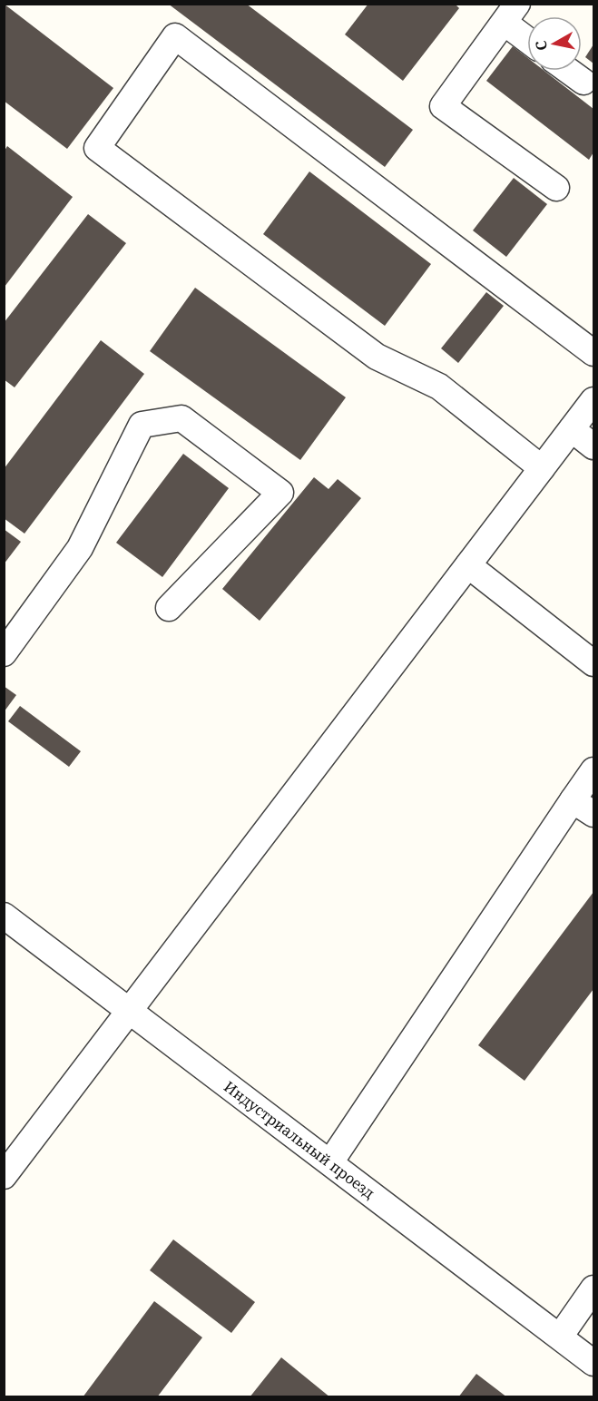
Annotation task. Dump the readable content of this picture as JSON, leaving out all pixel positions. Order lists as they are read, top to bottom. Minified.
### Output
{"streets":{"street":["Индустриальный проезд"]},"north":"left"}
